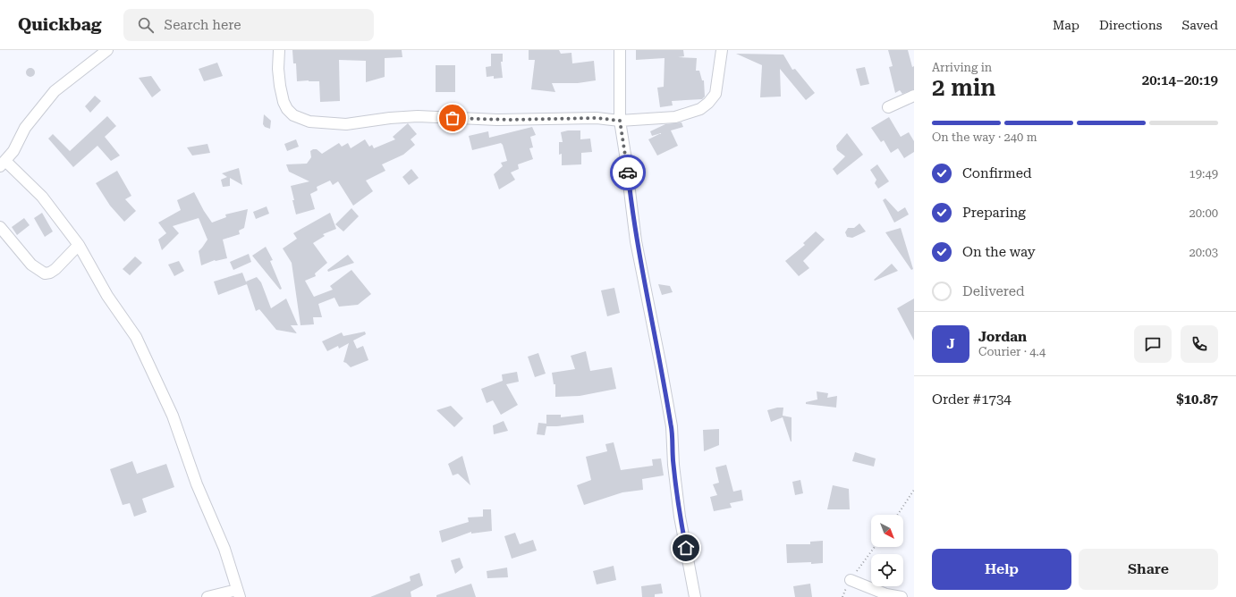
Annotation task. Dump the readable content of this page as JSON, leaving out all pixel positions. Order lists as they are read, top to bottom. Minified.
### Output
{"north":"bottom right","page":{"header":"Quickbag","search":"Search here","nav":["Map","Directions","Saved"],"heading":["2 min","Arriving in","20:14–20:19"],"panel":["Jordan","Courier · 4.4","Order #1734","$10.87"],"bar":"On the way · 240 m","list":[["Confirmed","19:49"],["Preparing","20:00"],["On the way","20:03"],"Delivered"],"round":"J","buttons":["Help","Share"]}}
